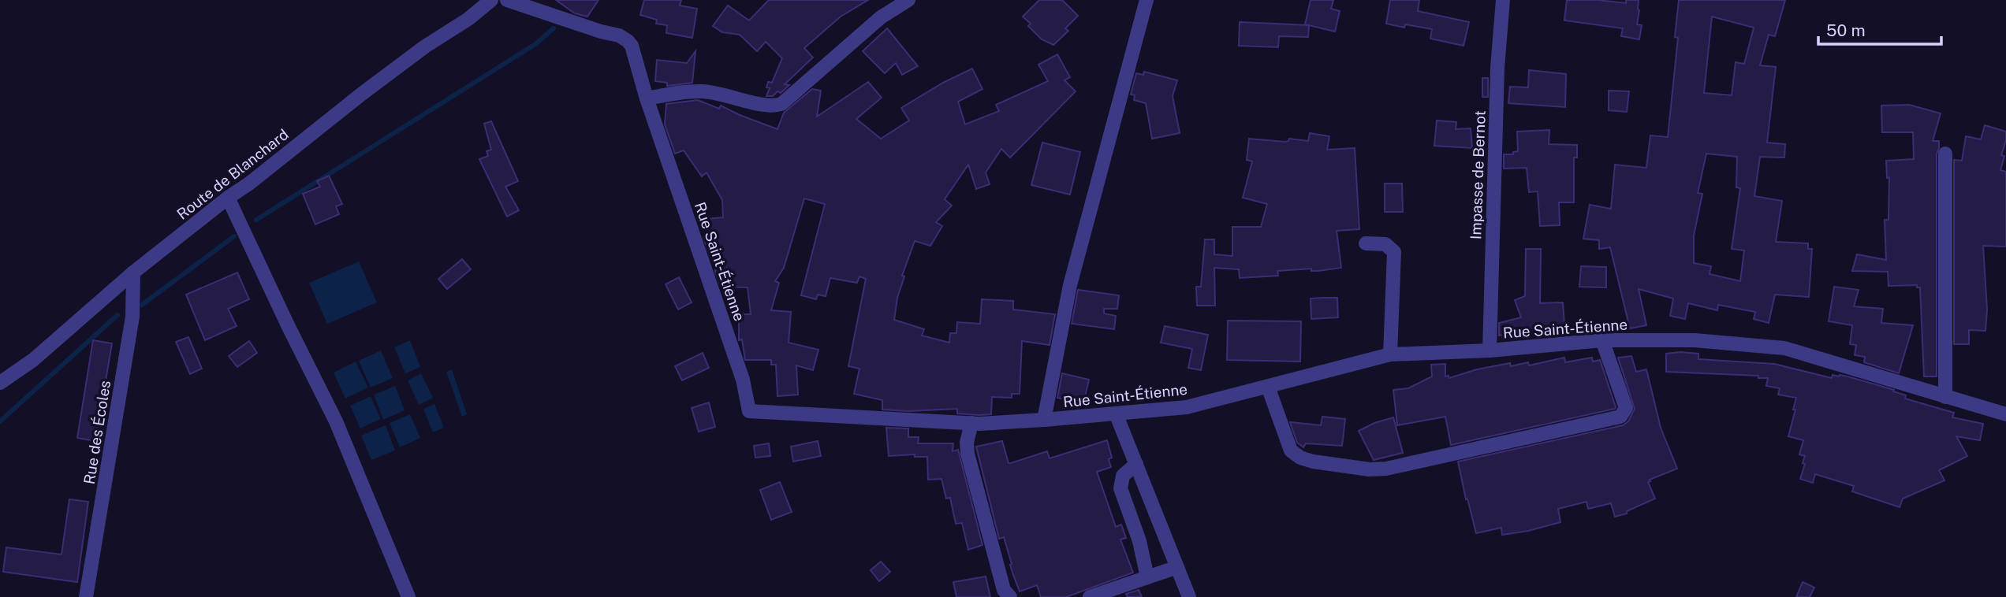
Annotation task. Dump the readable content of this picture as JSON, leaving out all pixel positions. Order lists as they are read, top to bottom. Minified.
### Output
{"streets":{"street":["Route de Blanchard","Impasse de Bernot","Rue Saint-Étienne","Rue des Écoles"]},"crossings":[["Route de Blanchard","Rue des Écoles"],["Impasse de Bernot","Rue Saint-Étienne"]],"scale_bar":"50 m"}
